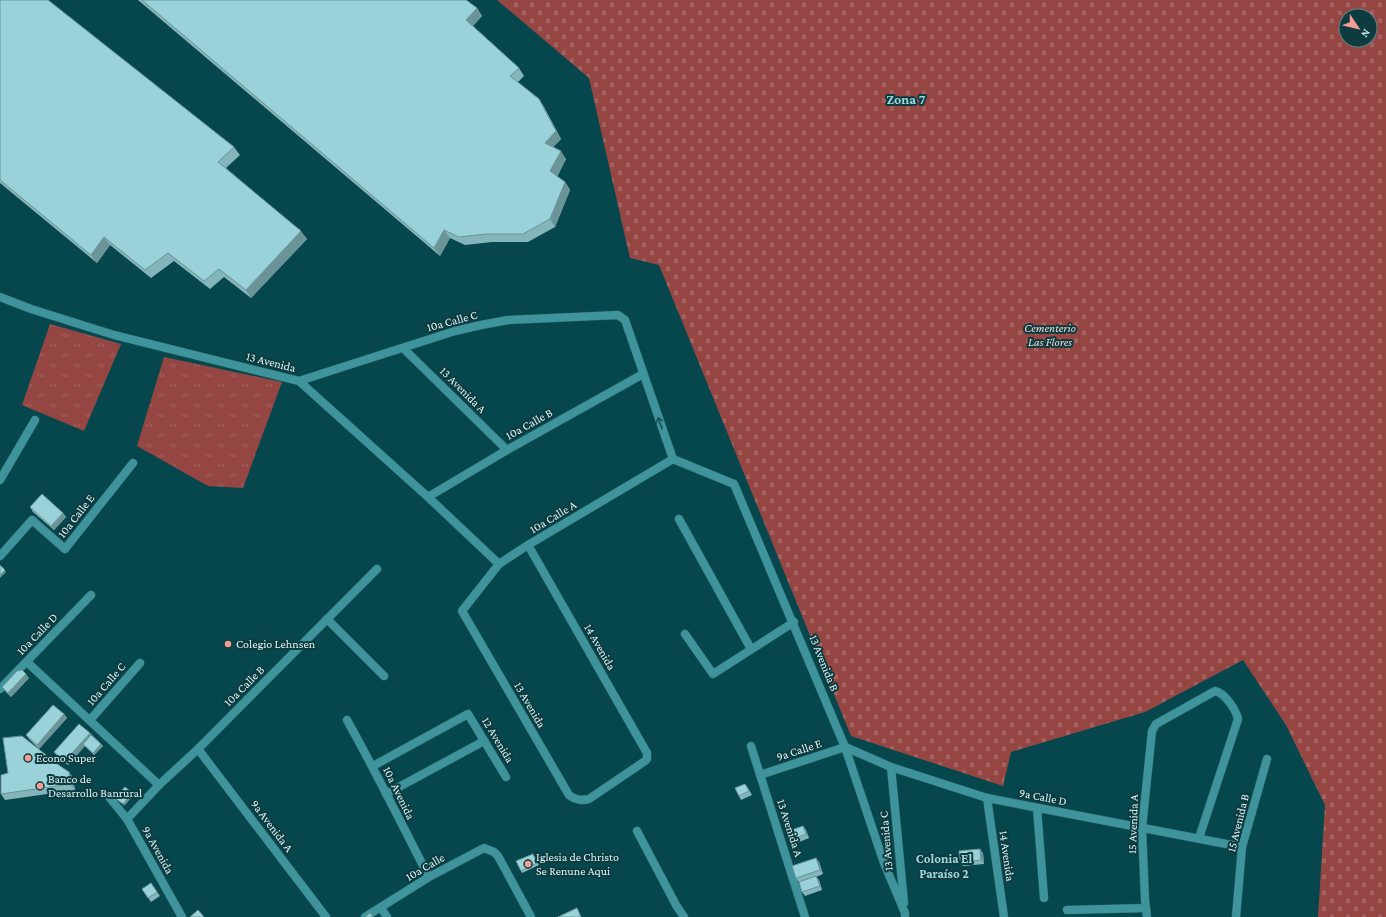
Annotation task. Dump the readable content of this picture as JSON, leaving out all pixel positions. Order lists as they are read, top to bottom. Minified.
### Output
{"streets":{"street":["10a Calle C","13 Avenida","13 Avenida A","10a Calle B","10a Calle E","10a Calle A","10a Calle D","14 Avenida","13 Avenida B","12 Avenida","9a Calle E","10a Avenida","9a Calle D","15 Avenida B","15 Avenida A","9a Avenida A","13 Avenida C","9a Avenida","10a Calle"]},"crossings":[["10a Calle C","13 Avenida"],["10a Calle C","13 Avenida A"],["10a Calle C","10a Calle B"],["13 Avenida","10a Calle B"],["13 Avenida","10a Calle A"],["13 Avenida","14 Avenida"],["13 Avenida A","10a Calle B"],["13 Avenida A","9a Calle E"],["10a Calle B","9a Avenida A"],["10a Calle B","9a Avenida"],["10a Calle A","14 Avenida"],["10a Calle A","13 Avenida B"],["14 Avenida","9a Calle D"],["13 Avenida B","9a Calle E"],["13 Avenida B","9a Calle D"],["13 Avenida B","13 Avenida C"],["12 Avenida","10a Avenida"],["9a Calle E","9a Calle D"],["10a Avenida","10a Calle"],["9a Calle D","15 Avenida B"],["9a Calle D","15 Avenida A"],["9a Calle D","13 Avenida C"]],"districts":["Zona 7","Colonia El Paraíso 2"],"parks":["Cementerio Las Flores"],"places":["Colegio Lehnsen","Econo Super","Banco de Desarrollo Banrural","Iglesia de Christo Se Renune Aqui"],"north":"bottom right"}
